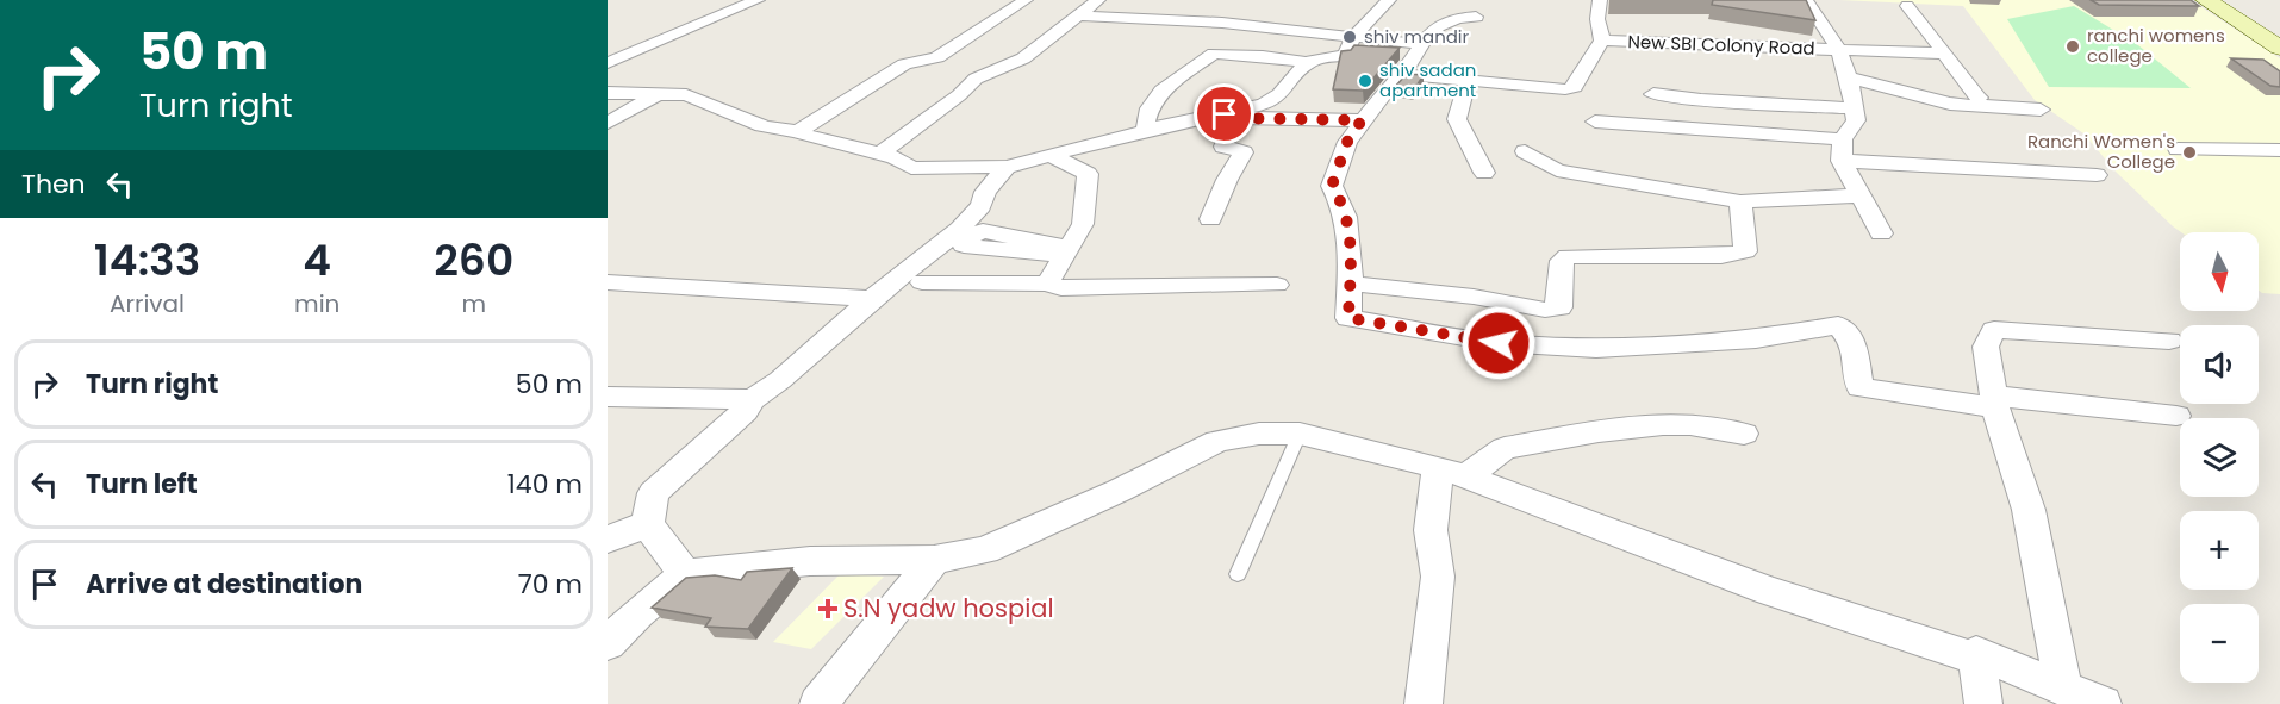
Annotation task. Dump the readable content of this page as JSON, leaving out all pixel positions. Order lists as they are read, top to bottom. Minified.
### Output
{"streets":{"street":["New SBI Colony Road"]},"places":{"other":["shiv mandir","ranchi womens college","shiv sadan apartment","Ranchi Women's College"],"health":["S.N yadw hospial"]},"north":"bottom","page":{"turn":["50 m","Turn right"],"then":"Then","eta":["14:33","Arrival","4","min","260","m"],"map_buttons":["+","−"],"list":[{"name":"Turn right","value":"50 m"},{"name":"Turn left","value":"140 m"},{"name":"Arrive at destination","value":"70 m"}]}}
